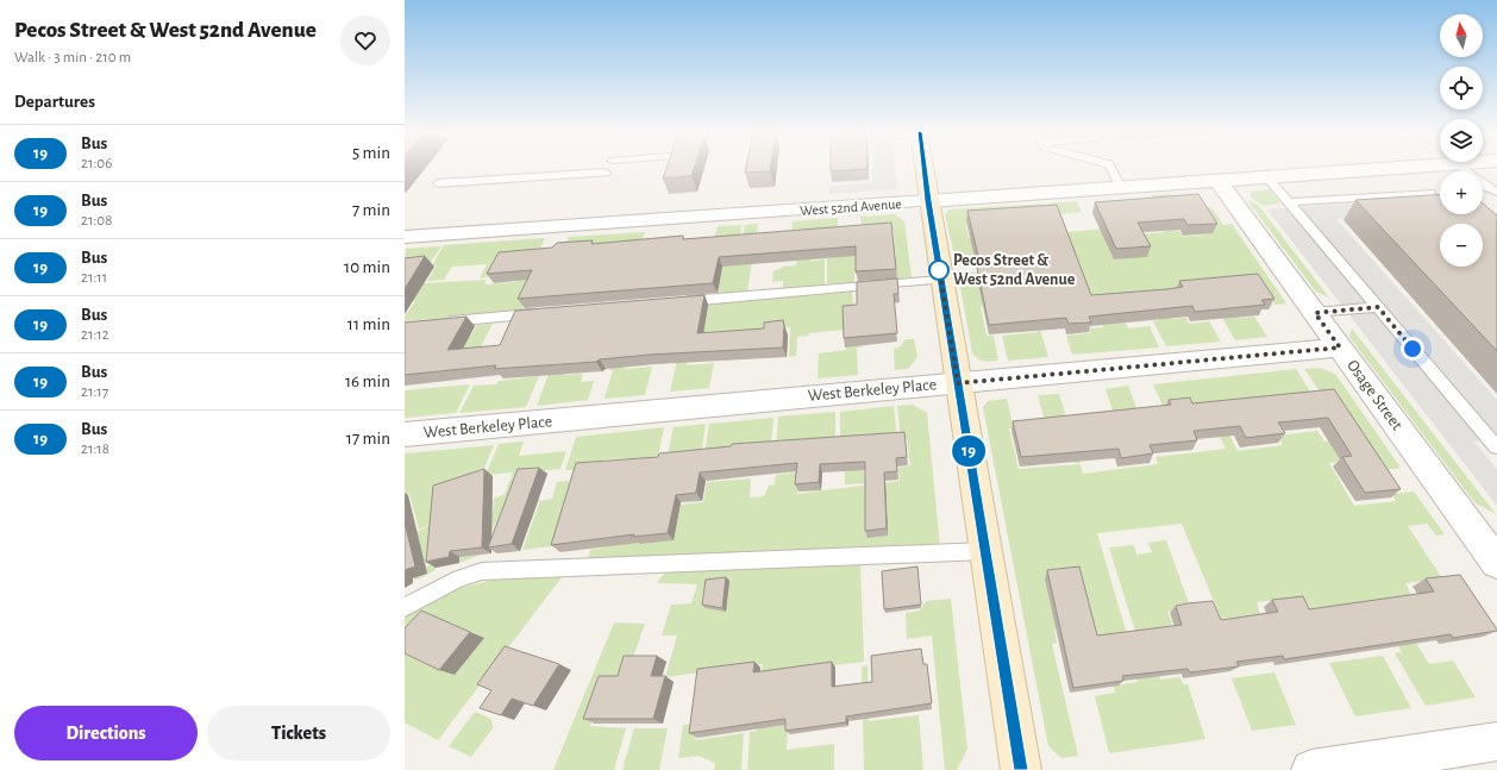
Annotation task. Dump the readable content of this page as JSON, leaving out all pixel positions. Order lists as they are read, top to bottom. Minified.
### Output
{"streets":{"street":["West 52nd Avenue","West Berkeley Place","Osage Street"]},"crossings":[["West 52nd Avenue","Osage Street"],["West Berkeley Place","Osage Street"]],"places":["Pecos Street & West 52nd Avenue"],"lines":["bus line 19"],"north":"top","page":{"heading":[["Pecos Street & West 52nd Avenue","Walk · 3 min · 210 m"],"Departures"],"on_map":"19","map_buttons":["+","−"],"list":[{"mark":"19","name":"Bus","note":"21:06","value":"5 min"},{"mark":"19","name":"Bus","note":"21:08","value":"7 min"},{"mark":"19","name":"Bus","note":"21:11","value":"10 min"},{"mark":"19","name":"Bus","note":"21:12","value":"11 min"},{"mark":"19","name":"Bus","note":"21:17","value":"16 min"},{"mark":"19","name":"Bus","note":"21:18","value":"17 min"}],"buttons":["Directions","Tickets"]}}
